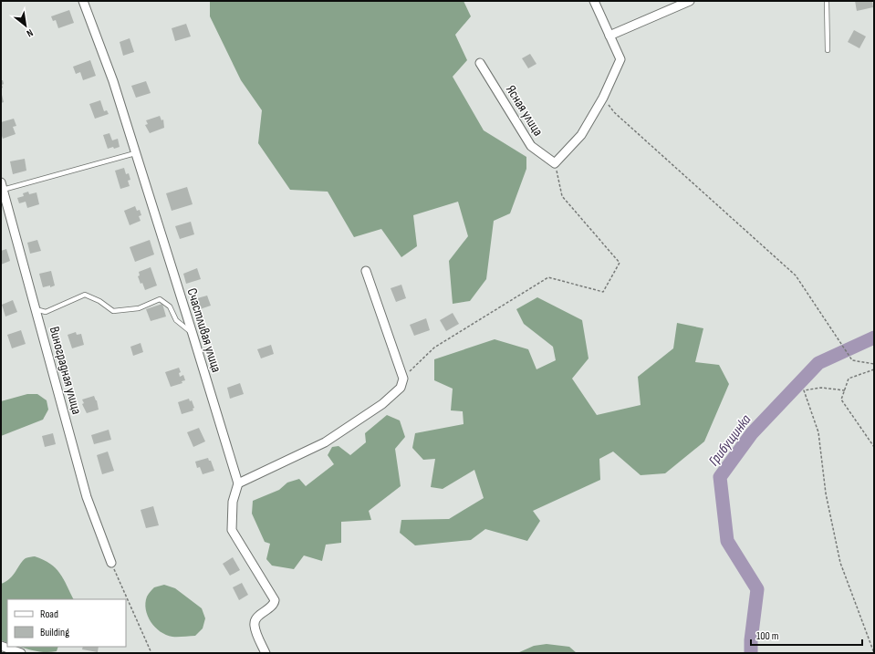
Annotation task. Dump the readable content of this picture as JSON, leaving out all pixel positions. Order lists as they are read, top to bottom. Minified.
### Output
{"streets":{"street":["Ясная улица","Счастливая улица","Виноградная улица"]},"water":["Грибущинка"],"legend":["Road","Building"],"scale_bar":"100 m","north":"bottom right"}
